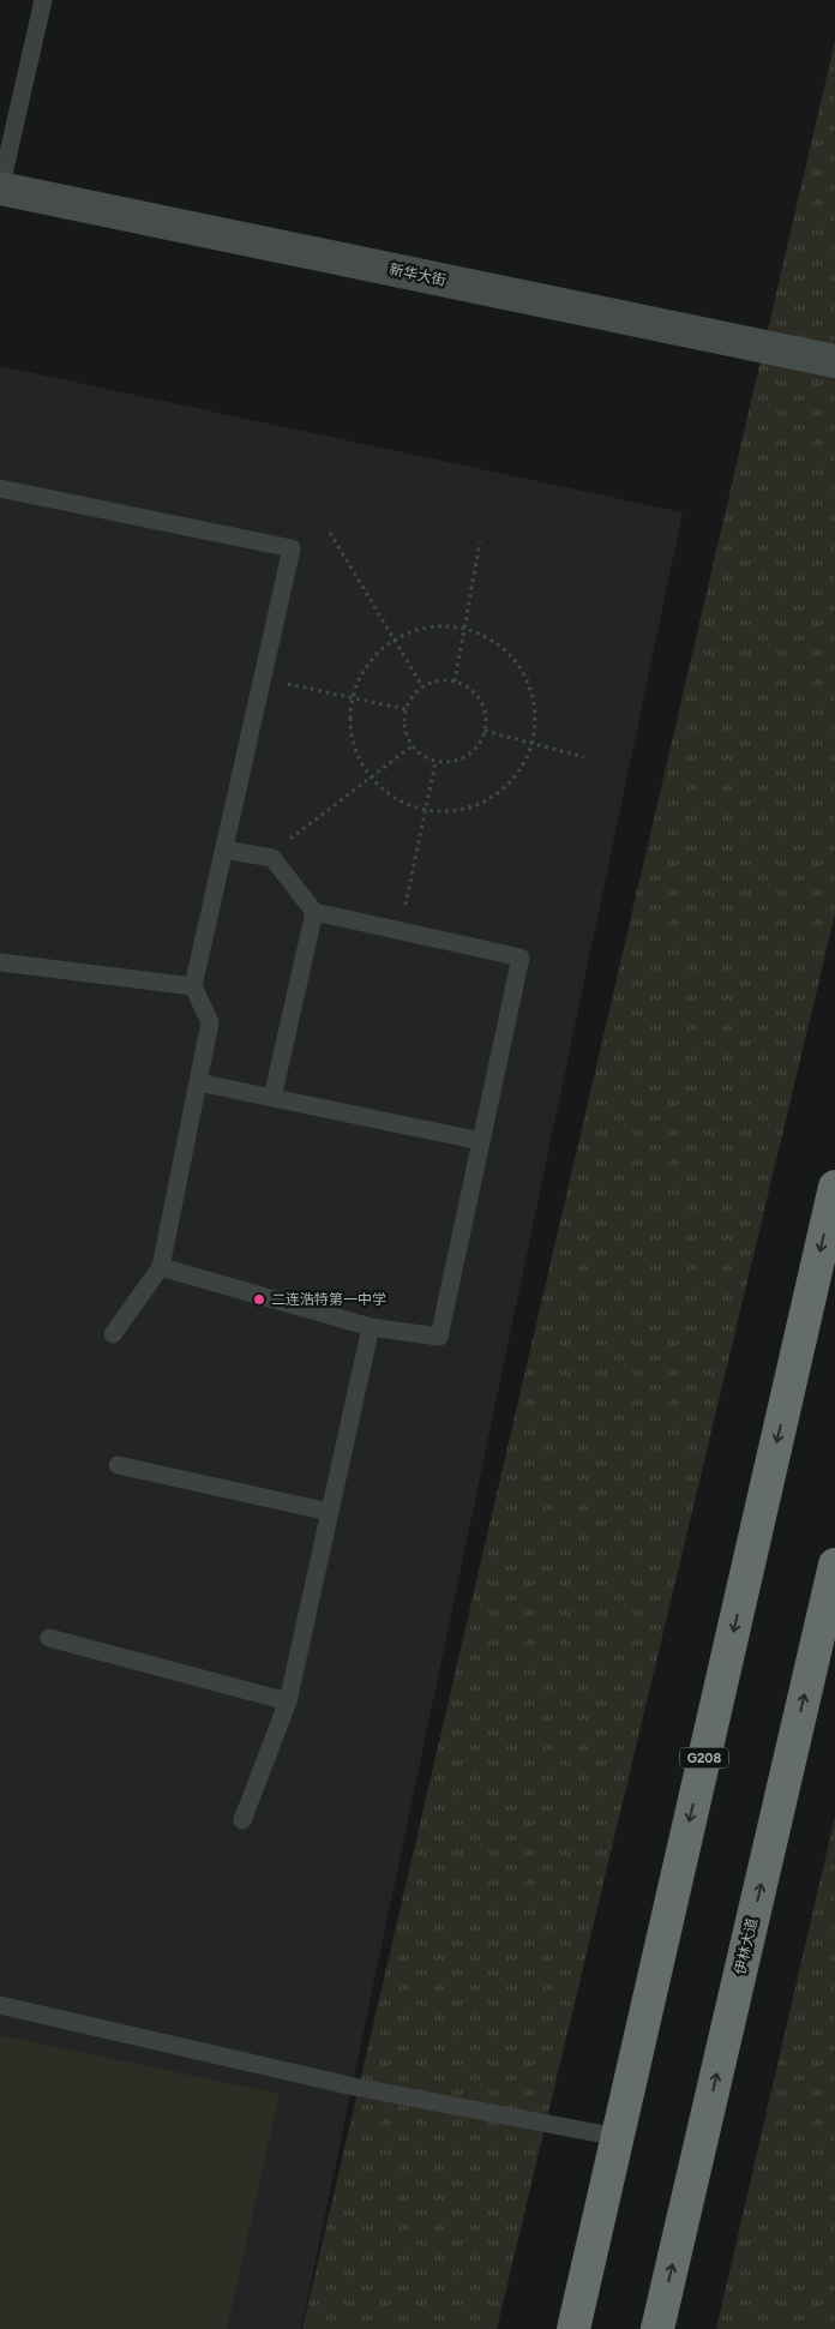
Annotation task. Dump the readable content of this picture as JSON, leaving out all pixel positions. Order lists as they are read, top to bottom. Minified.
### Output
{"streets":{"highway":["G208","伊林大道"],"main road":["新华大街"]},"places":["二连浩特第一中学"]}
